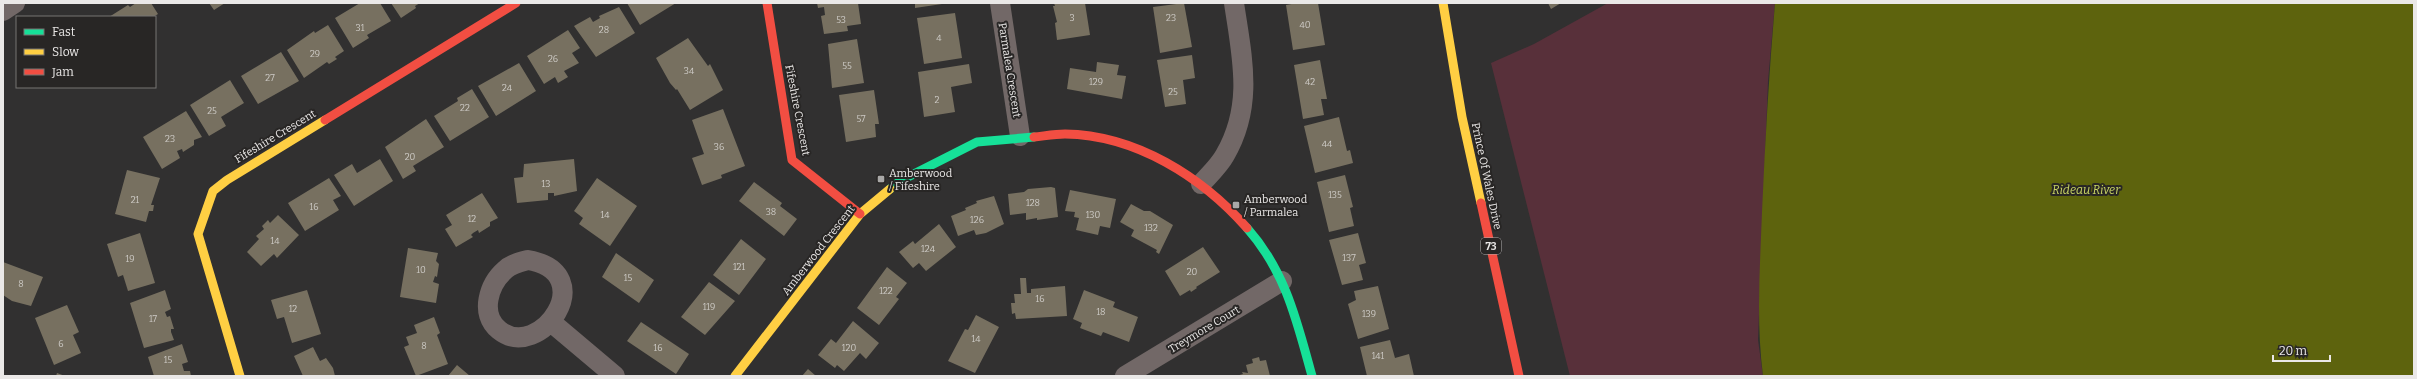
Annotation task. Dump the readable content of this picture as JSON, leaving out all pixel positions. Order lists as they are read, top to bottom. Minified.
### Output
{"streets":{"street":["Parmalea Crescent","Fifeshire Crescent","Prince Of Wales Drive","73","Amberwood Crescent","Treymore Court"]},"crossings":[["Parmalea Crescent","Amberwood Crescent"],["Fifeshire Crescent","Amberwood Crescent"],["Amberwood Crescent","Treymore Court"]],"water":["Rideau River"],"places":{"transit":["Amberwood / Fifeshire","Amberwood / Parmalea"]},"house_numbers":["3","23","53","40","31","28","4","29","26","55","34","27","129","42","24","25","2","22","25","57","23","44","36","20","13","135","21","128","16","38","14","130","12","126","132","14","124","137","19","121","10","20","15","8","122","16","119","12","18","139","17","14","6","8","16","120","141","15"],"legend":["Fast","Slow","Jam"],"scale_bar":"20 m"}
